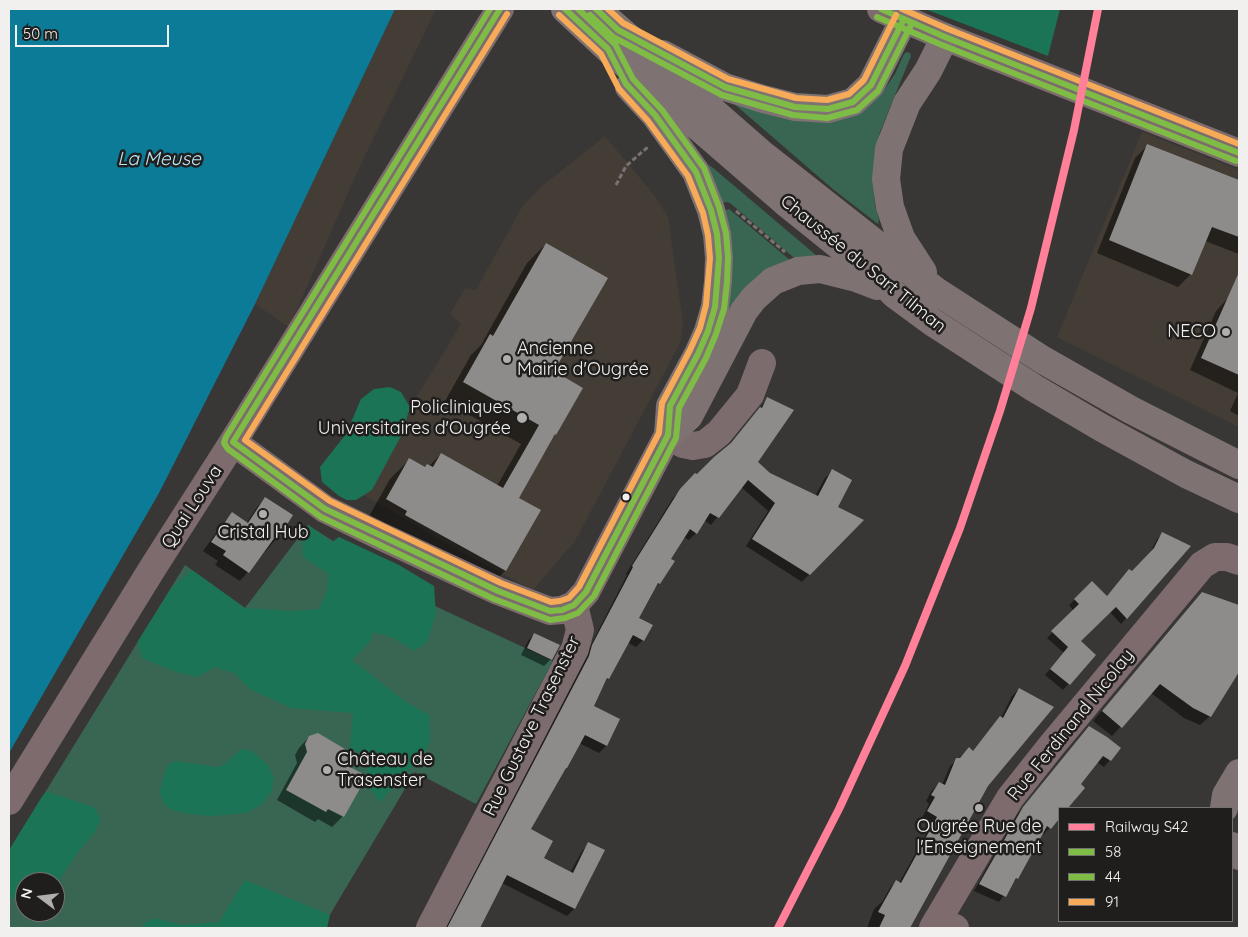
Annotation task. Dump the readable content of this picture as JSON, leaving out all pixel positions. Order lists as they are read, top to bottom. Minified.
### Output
{"streets":{"highway":["Chaussée du Sart Tilman"],"main road":["Quai Louva","Rue Ferdinand Nicolay"],"street":["Rue Gustave Trasenster"]},"water":["La Meuse"],"places":["NECO","Ancienne Mairie d'Ougrée","Policliniques Universitaires d'Ougrée","Cristal Hub","Château de Trasenster","Ougrée Rue de l'Enseignement"],"lines":["rail line S42","transit line 58","transit line 44","transit line 91"],"legend":["Railway S42","58","44","91"],"scale_bar":"50 m","north":"left"}
